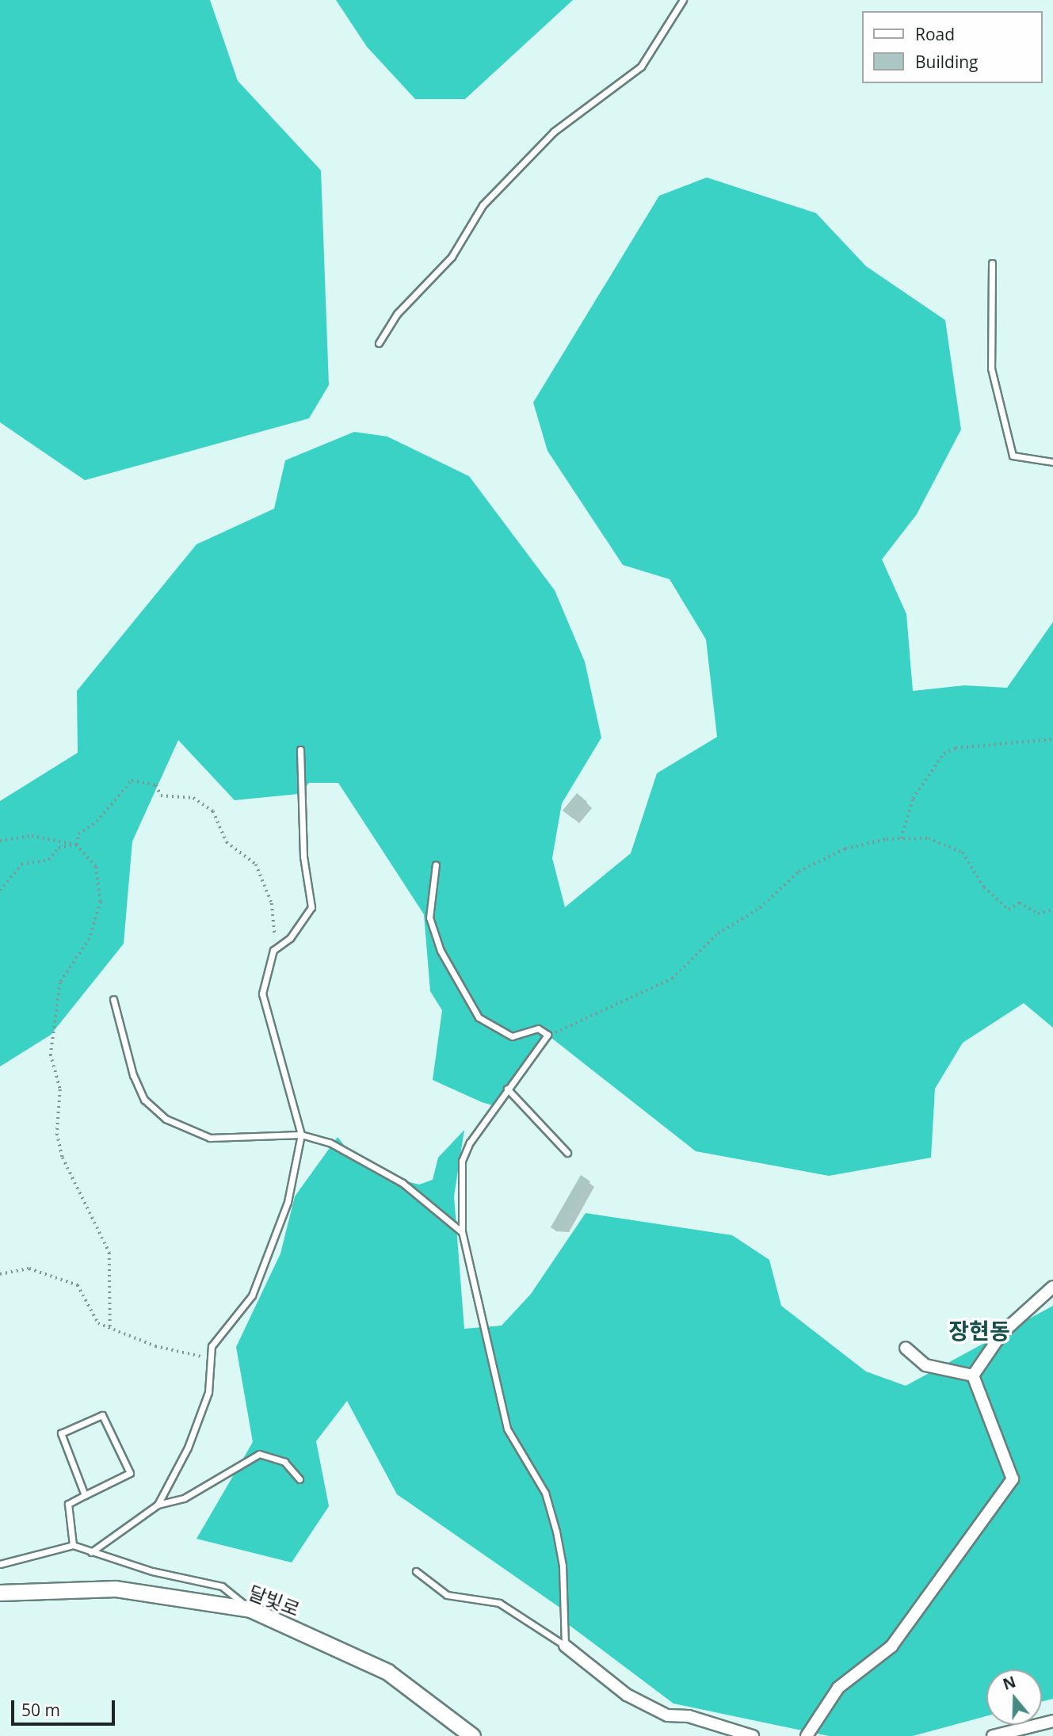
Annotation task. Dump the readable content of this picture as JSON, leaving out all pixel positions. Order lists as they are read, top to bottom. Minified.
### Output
{"streets":{"main road":["달빛로"]},"districts":["장현동"],"legend":["Road","Building"],"scale_bar":"50 m","north":"top"}
